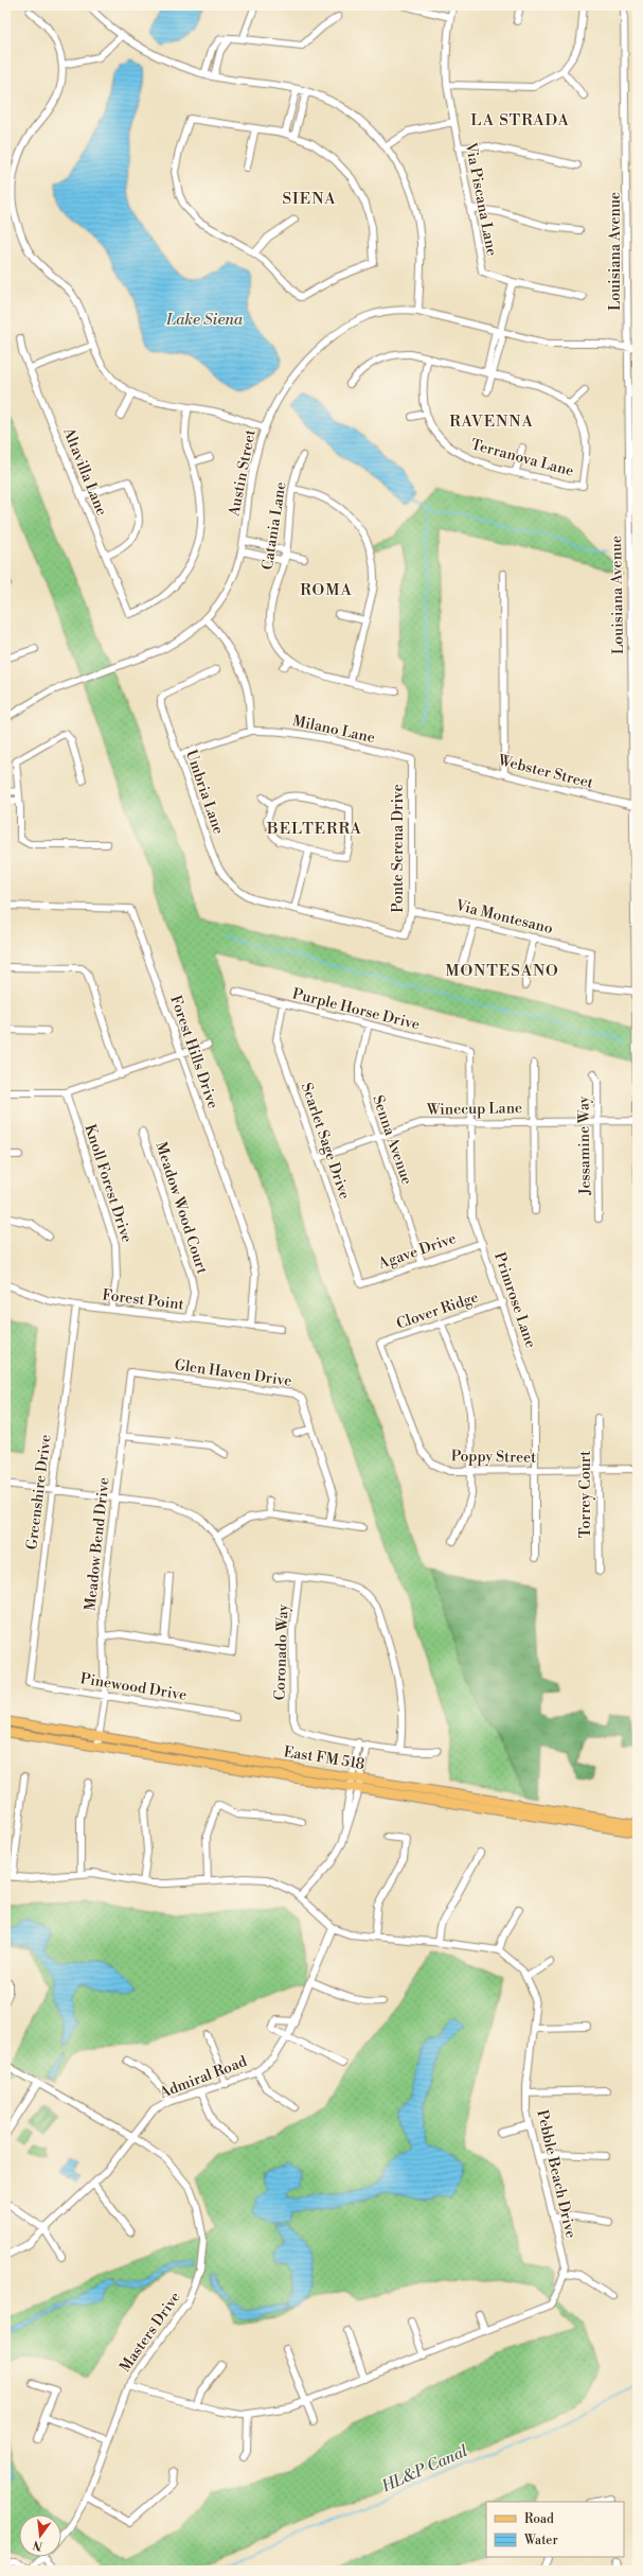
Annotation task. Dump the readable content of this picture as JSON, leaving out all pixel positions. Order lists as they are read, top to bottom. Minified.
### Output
{"streets":{"main road":["East FM 518"],"street":["Via Piscana Lane","Louisiana Avenue","Terranova Lane","Altavilla Lane","Austin Street","Catania Lane","Milano Lane","Webster Street","Umbria Lane","Ponte Serena Drive","Via Montesano","Purple Horse Drive","Forest Hills Drive","Winecup Lane","Senna Avenue","Scarlet Sage Drive","Jessamine Way","Knoll Forest Drive","Meadow Wood Court","Agave Drive","Forest Point","Primrose Lane","Clover Ridge","Glen Haven Drive","Poppy Street","Greenshire Drive","Torrey Court","Meadow Bend Drive","Coronado Way","Pinewood Drive","Admiral Road","Pebble Beach Drive","Masters Drive"]},"crossings":[["Louisiana Avenue","Austin Street"],["Louisiana Avenue","Webster Street"],["Louisiana Avenue","Winecup Lane"],["Milano Lane","Umbria Lane"],["Milano Lane","Ponte Serena Drive"],["Umbria Lane","Ponte Serena Drive"],["Ponte Serena Drive","Via Montesano"],["Purple Horse Drive","Senna Avenue"],["Purple Horse Drive","Scarlet Sage Drive"],["Purple Horse Drive","Primrose Lane"],["Forest Hills Drive","Forest Point"],["Winecup Lane","Senna Avenue"],["Winecup Lane","Scarlet Sage Drive"],["Winecup Lane","Jessamine Way"],["Winecup Lane","Primrose Lane"],["Senna Avenue","Agave Drive"],["Scarlet Sage Drive","Agave Drive"],["Knoll Forest Drive","Forest Point"],["Meadow Wood Court","Forest Point"],["Agave Drive","Primrose Lane"],["Forest Point","Greenshire Drive"],["Primrose Lane","Clover Ridge"],["Primrose Lane","Poppy Street"],["Clover Ridge","Poppy Street"],["Glen Haven Drive","Meadow Bend Drive"],["Poppy Street","Torrey Court"],["Greenshire Drive","Pinewood Drive"],["Meadow Bend Drive","Pinewood Drive"],["Meadow Bend Drive","East FM 518"],["Admiral Road","Masters Drive"],["Pebble Beach Drive","Masters Drive"]],"districts":["LA STRADA","SIENA","RAVENNA","ROMA","BELTERRA","MONTESANO"],"water":["Lake Siena","HL&P Canal"],"legend":["Road","Water"],"north":"bottom"}
